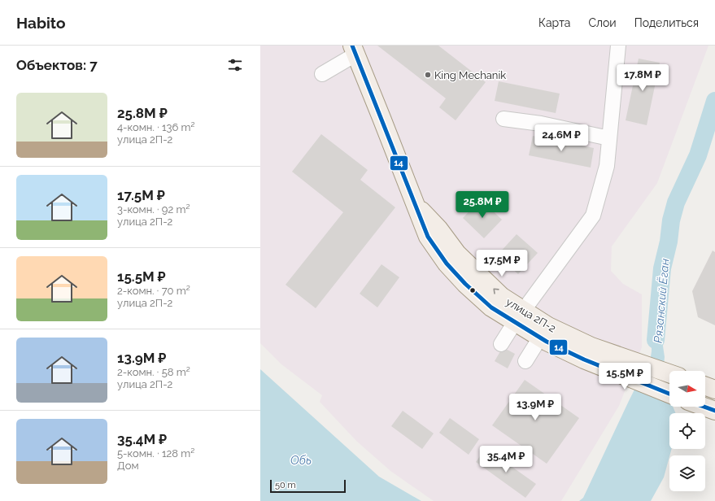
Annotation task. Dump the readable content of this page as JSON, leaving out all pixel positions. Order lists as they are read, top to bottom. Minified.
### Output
{"streets":{"main road":["улица 2П-2"]},"water":["Рязанский Ёган","Обь"],"places":["King Mechanik"],"lines":["transit line 14"],"scale_bar":"50 m","north":"right","page":{"header":"Habito","nav":["Карта","Слои","Поделиться"],"heading":"Объектов: 7","price":["17.8M ₽","24.6M ₽","25.8M ₽","17.5M ₽","15.5M ₽","13.9M ₽","35.4M ₽"],"list":[{"name":"25.8M ₽","note":"4-комн. · 136 m² · улица 2П-2"},{"name":"17.5M ₽","note":"3-комн. · 92 m² · улица 2П-2"},{"name":"15.5M ₽","note":"2-комн. · 70 m² · улица 2П-2"},{"name":"13.9M ₽","note":"2-комн. · 58 m² · улица 2П-2"},{"name":"35.4M ₽","note":"5-комн. · 128 m² · Дом"}],"scale":"50 m"}}
